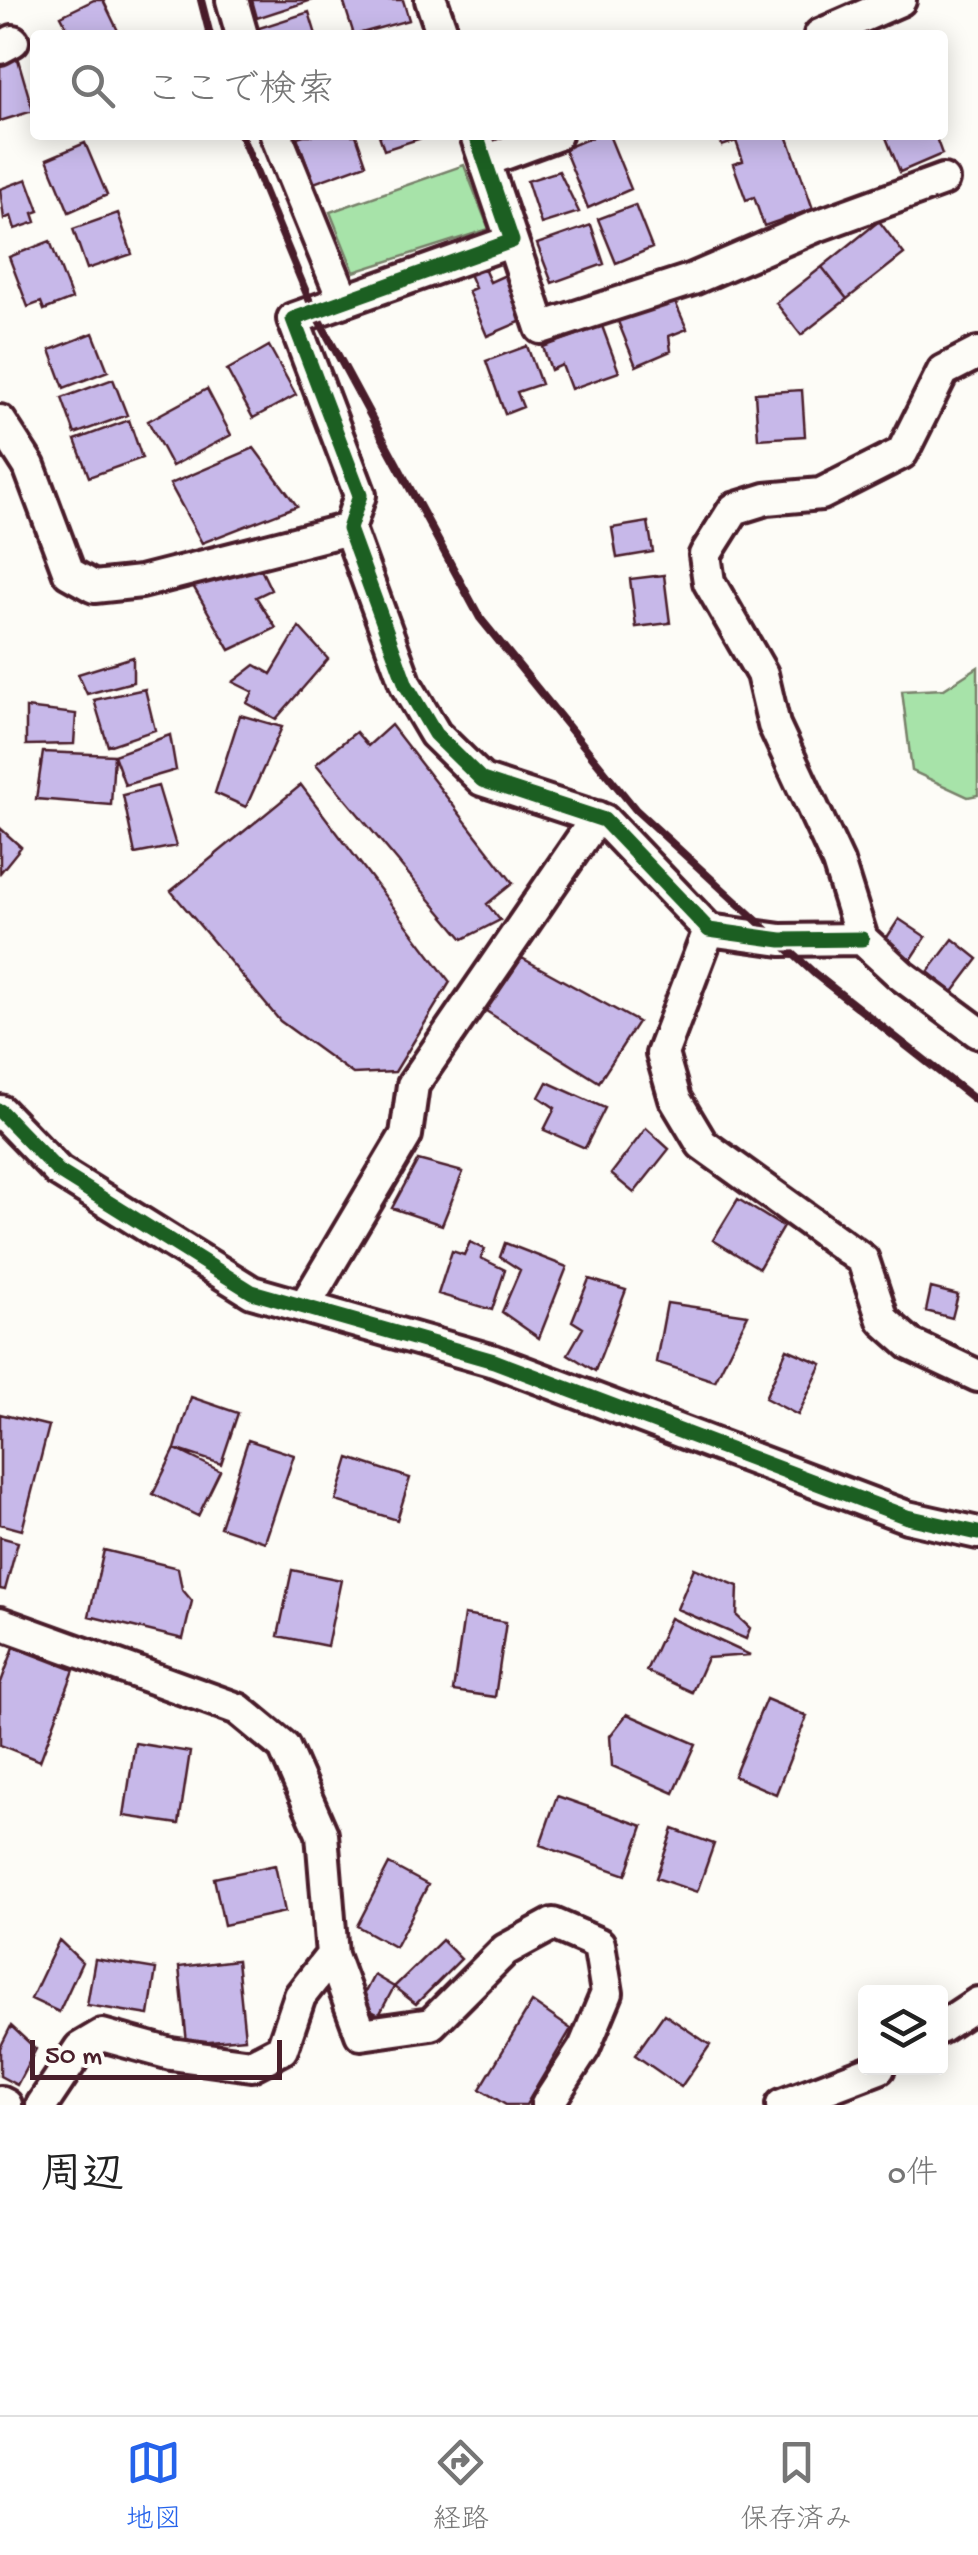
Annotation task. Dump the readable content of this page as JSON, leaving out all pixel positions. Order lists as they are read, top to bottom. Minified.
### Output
{"scale_bar":"50 m","page":{"search":"ここで検索","scale":"50 m","heading":["周辺","0件"],"nav":["地図","経路","保存済み"]}}
